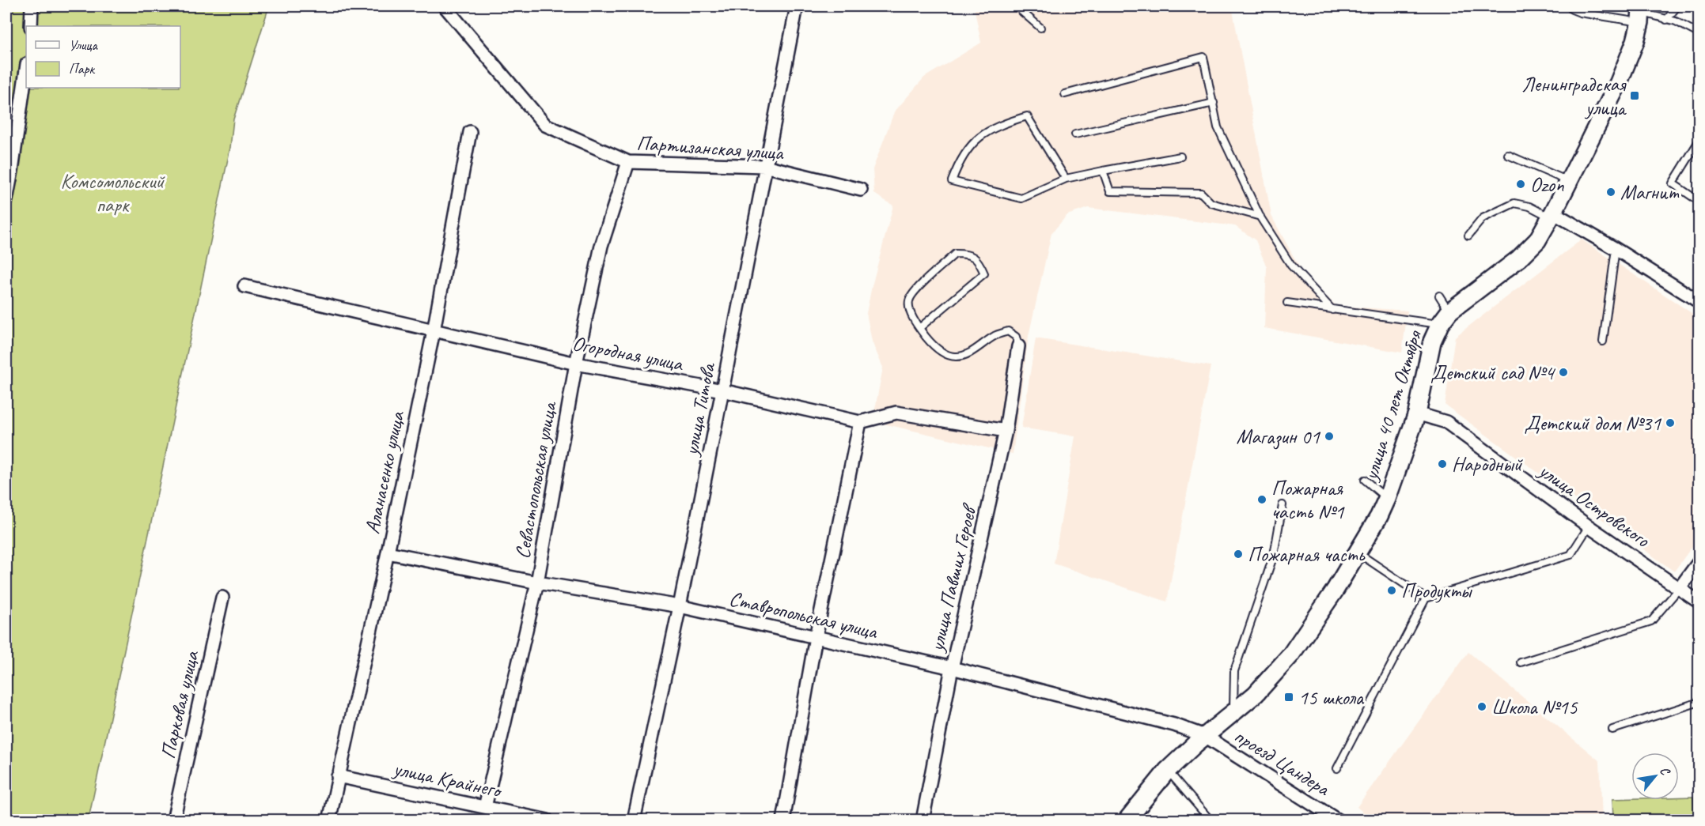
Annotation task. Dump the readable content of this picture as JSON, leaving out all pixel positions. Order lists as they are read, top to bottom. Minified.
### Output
{"streets":{"main road":["улица 40 лет Октября"],"street":["Партизанская улица","Огородная улица","улица Титова","Аланасенко улица","Севастопольская улица","улица Островского","улица Павших Героев","Ставропольская улица","Парковая улица","проезд Цандера","улица Крайнего"]},"crossings":[["Партизанская улица","улица Титова"],["Партизанская улица","Севастопольская улица"],["Огородная улица","улица Титова"],["Огородная улица","Аланасенко улица"],["Огородная улица","Севастопольская улица"],["Огородная улица","улица Павших Героев"],["улица 40 лет Октября","улица Островского"],["улица 40 лет Октября","Ставропольская улица"],["улица 40 лет Октября","проезд Цандера"],["улица Титова","Ставропольская улица"],["Аланасенко улица","Ставропольская улица"],["Аланасенко улица","улица Крайнего"],["Севастопольская улица","Ставропольская улица"],["Севастопольская улица","улица Крайнего"],["улица Павших Героев","Ставропольская улица"],["Ставропольская улица","проезд Цандера"]],"parks":["Комсомольский парк"],"places":{"transit":["Ленинградская улица","15 школа"],"other":["Ozon","Магнит","Детский сад №4","Детский дом №31","Магазин 01","Народный","Пожарная часть №1","Пожарная часть","Продукты","Школа №15"]},"legend":["Улица","Парк"],"north":"top right"}
